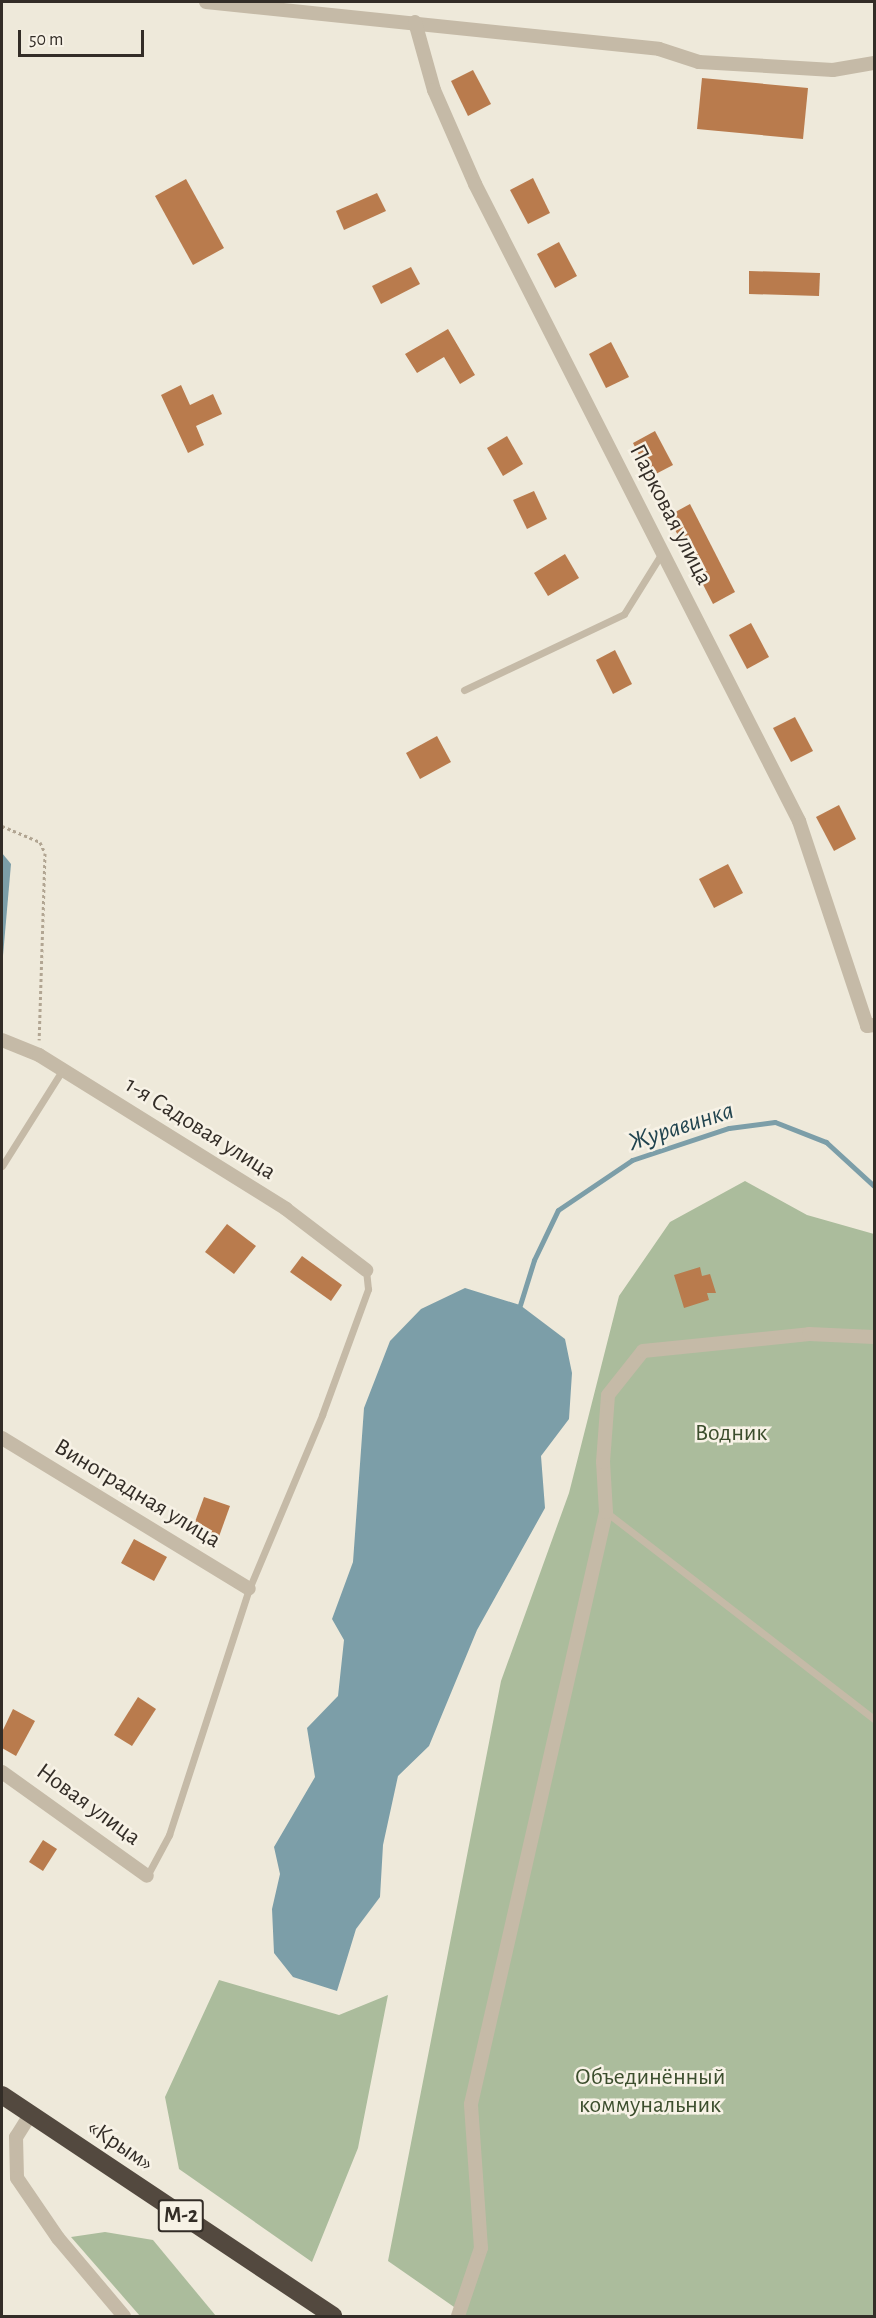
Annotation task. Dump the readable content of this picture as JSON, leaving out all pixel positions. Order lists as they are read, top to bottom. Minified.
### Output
{"streets":{"highway":["«Крым»","М-2"],"street":["Парковая улица","1-я Садовая улица","Виноградная улица","Новая улица"]},"water":["Журавинка"],"parks":["Водник","Объединённый коммунальник"],"scale_bar":"50 m"}
